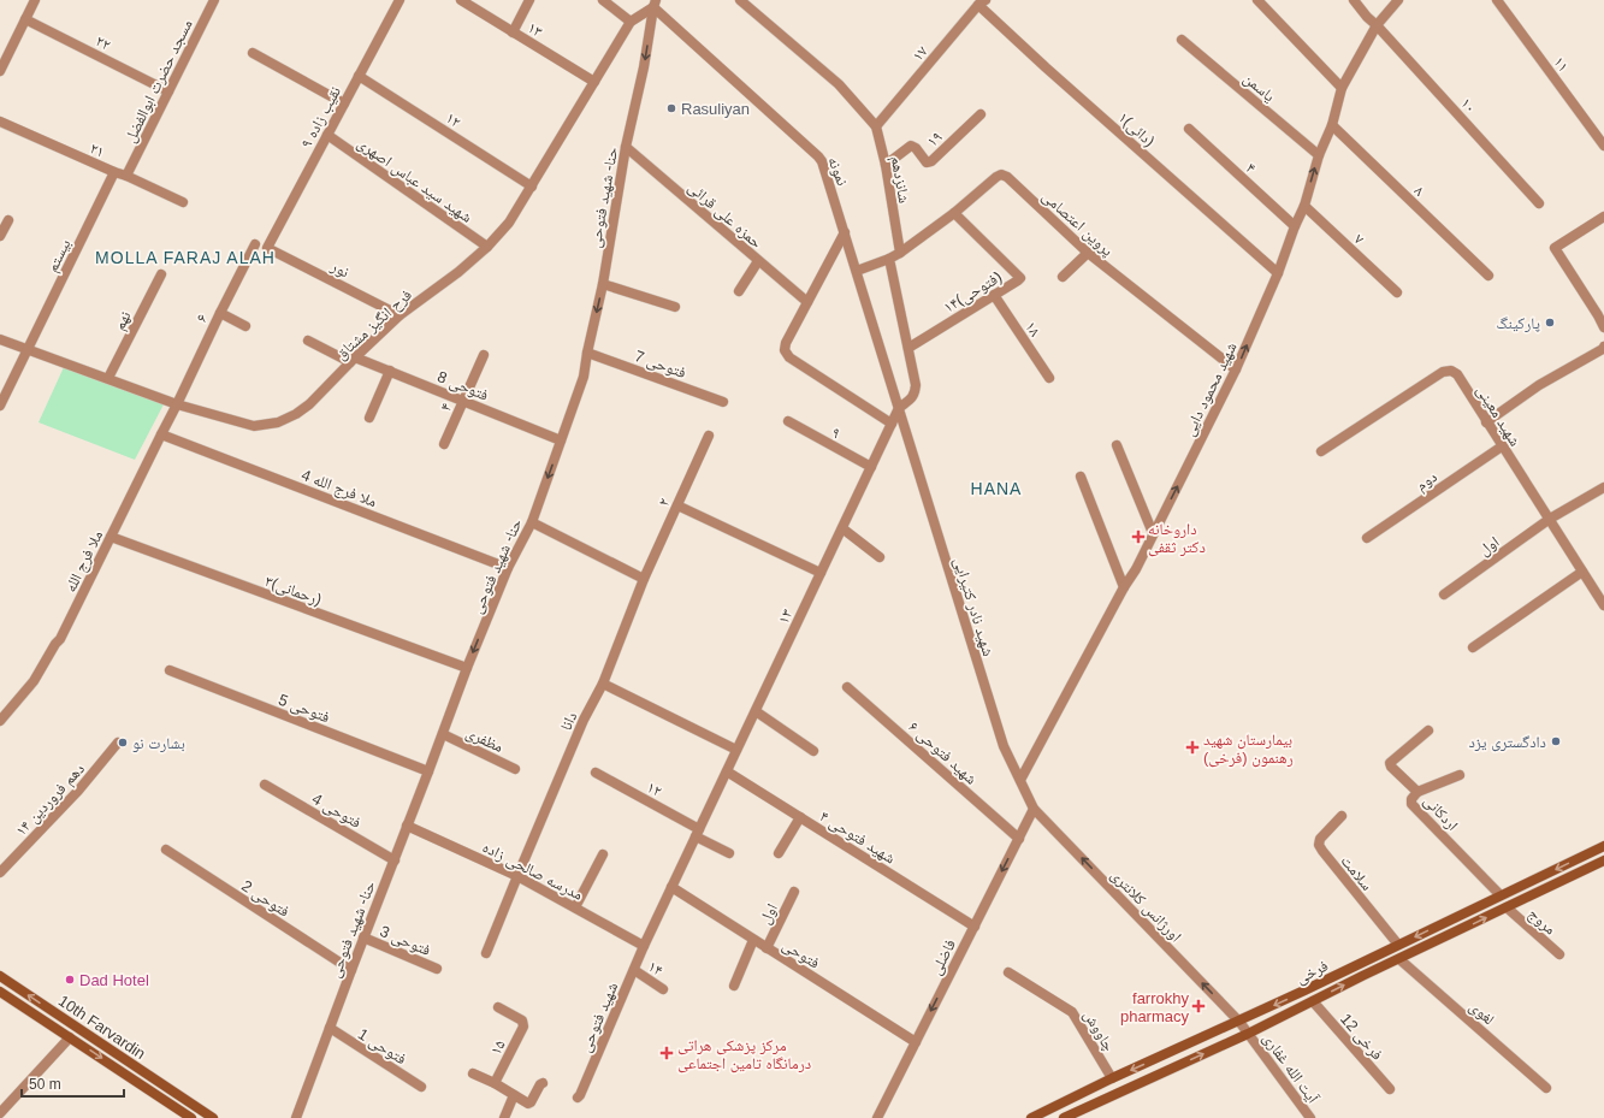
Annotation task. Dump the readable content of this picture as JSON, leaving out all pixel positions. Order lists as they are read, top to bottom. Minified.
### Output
{"streets":{"main road":["فرخی","10th Farvardin"],"street":["۱۳","۲۲","۱۷","۱۱","مسجد حضرت ابوالفضل","یاسمن","۱۰","نقیب زاده ۹","۱۲","۱(دائی)","۱۹","۲۱","۴","نمونه","شهید سید عباس اصهری","شانزدهم","۸","حنا- شهید فتوحی","حمزه علی قرائی","پروین اعتصامی","۷","بیستم","نور","۱۴(فتوحی)","۶","نهم","فرح انگیز مشتاق","۱۸","فتوحی 7","فتوحی 8","شهید محمود دایی","شهید معینی","۹","دوم","4 ملا فرج الله","۲","اول","ملا فرج الله","۳(رحمانی)","شهید نادر کتیرایی","فتوحی 5","دانا","مظفری","شهید فتوحی ۶","دهم فروردین ۱۴","فتوحی 4","اردکانی","شهید فتوحی ۴","مدرسه صالحی زاده","سلامت","فتوحی 2","اورژانس کلانتری","مروج","فتوحی 3","فتوحی","فاضلی","۱۴","لغوی","شهید فتوحی","چاووش","فرخی 12","فتوحی 1","۱۵","آیت الله غفاری"]},"crossings":[["۱۳","۱۲"],["۱۳","نمونه"],["۱۳","فرح انگیز مشتاق"],["۱۳","۹"],["۱۳","شهید نادر کتیرایی"],["۱۳","شهید فتوحی ۴"],["۱۳","مدرسه صالحی زاده"],["۱۳","فتوحی"],["۱۳","شهید فتوحی"],["۲۲","مسجد حضرت ابوالفضل"],["۱۷","۱(دائی)"],["۱۷","شانزدهم"],["مسجد حضرت ابوالفضل","۲۱"],["یاسمن","شهید محمود دایی"],["۱۰","شهید محمود دایی"],["نقیب زاده ۹","۱۲"],["نقیب زاده ۹","شهید سید عباس اصهری"],["نقیب زاده ۹","نور"],["۱۲","فرح انگیز مشتاق"],["۱(دائی)","شهید محمود دایی"],["۱۹","شانزدهم"],["۲۱","بیستم"],["۴","فتوحی 8"],["۴","شهید محمود دایی"],["نمونه","حنا- شهید فتوحی"],["نمونه","فرح انگیز مشتاق"],["نمونه","شهید نادر کتیرایی"],["شهید سید عباس اصهری","فرح انگیز مشتاق"],["شانزدهم","پروین اعتصامی"],["۸","شهید محمود دایی"],["حنا- شهید فتوحی","حمزه علی قرائی"],["حنا- شهید فتوحی","فرح انگیز مشتاق"],["حنا- شهید فتوحی","فتوحی 7"],["حنا- شهید فتوحی","فتوحی 8"],["حنا- شهید فتوحی","4 ملا فرج الله"],["حنا- شهید فتوحی","۳(رحمانی)"],["حنا- شهید فتوحی","فتوحی 5"],["حنا- شهید فتوحی","مظفری"],["حنا- شهید فتوحی","فتوحی 4"],["حنا- شهید فتوحی","مدرسه صالحی زاده"],["حنا- شهید فتوحی","فتوحی 2"],["حنا- شهید فتوحی","فتوحی 3"],["حنا- شهید فتوحی","فتوحی 1"],["پروین اعتصامی","۱۴(فتوحی)"],["پروین اعتصامی","شهید محمود دایی"],["۷","شهید محمود دایی"],["بیستم","فرح انگیز مشتاق"],["نور","فرح انگیز مشتاق"],["۱۴(فتوحی)","۱۸"],["۶","فرح انگیز مشتاق"],["۶","ملا فرج الله"],["نهم","فرح انگیز مشتاق"],["فرح انگیز مشتاق","فتوحی 8"],["فرح انگیز مشتاق","ملا فرج الله"],["شهید محمود دایی","شهید نادر کتیرایی"],["شهید معینی","دوم"],["شهید معینی","اول"],["4 ملا فرج الله","ملا فرج الله"],["۲","دانا"],["اول","فتوحی"],["ملا فرج الله","۳(رحمانی)"],["شهید نادر کتیرایی","اورژانس کلانتری"],["شهید نادر کتیرایی","فاضلی"],["دانا","مدرسه صالحی زاده"],["شهید فتوحی ۶","فاضلی"],["اردکانی","فرخی"],["شهید فتوحی ۴","فاضلی"],["مدرسه صالحی زاده","شهید فتوحی"],["سلامت","فرخی"],["اورژانس کلانتری","فاضلی"],["اورژانس کلانتری","فرخی"],["اورژانس کلانتری","آیت الله غفاری"],["مروج","فرخی"],["فتوحی","فاضلی"],["۱۴","شهید فتوحی"],["فرخی","لغوی"],["فرخی","چاووش"],["فرخی","فرخی 12"],["فرخی","آیت الله غفاری"]],"one_way":["شهید محمود دایی","اورژانس کلانتری","فاضلی"],"districts":["MOLLA FARAJ ALAH","HANA"],"places":{"other":["Rasuliyan","پارکینگ","دادگستری یزد","بشارت نو","Dad Hotel"],"health":["داروخانه دکتر ثقفی","بیمارستان شهید رهنمون (فرخی)","farrokhy pharmacy","مرکز پزشکی هراتی درمانگاه تامین اجتماعی"]},"scale_bar":"50 m"}
